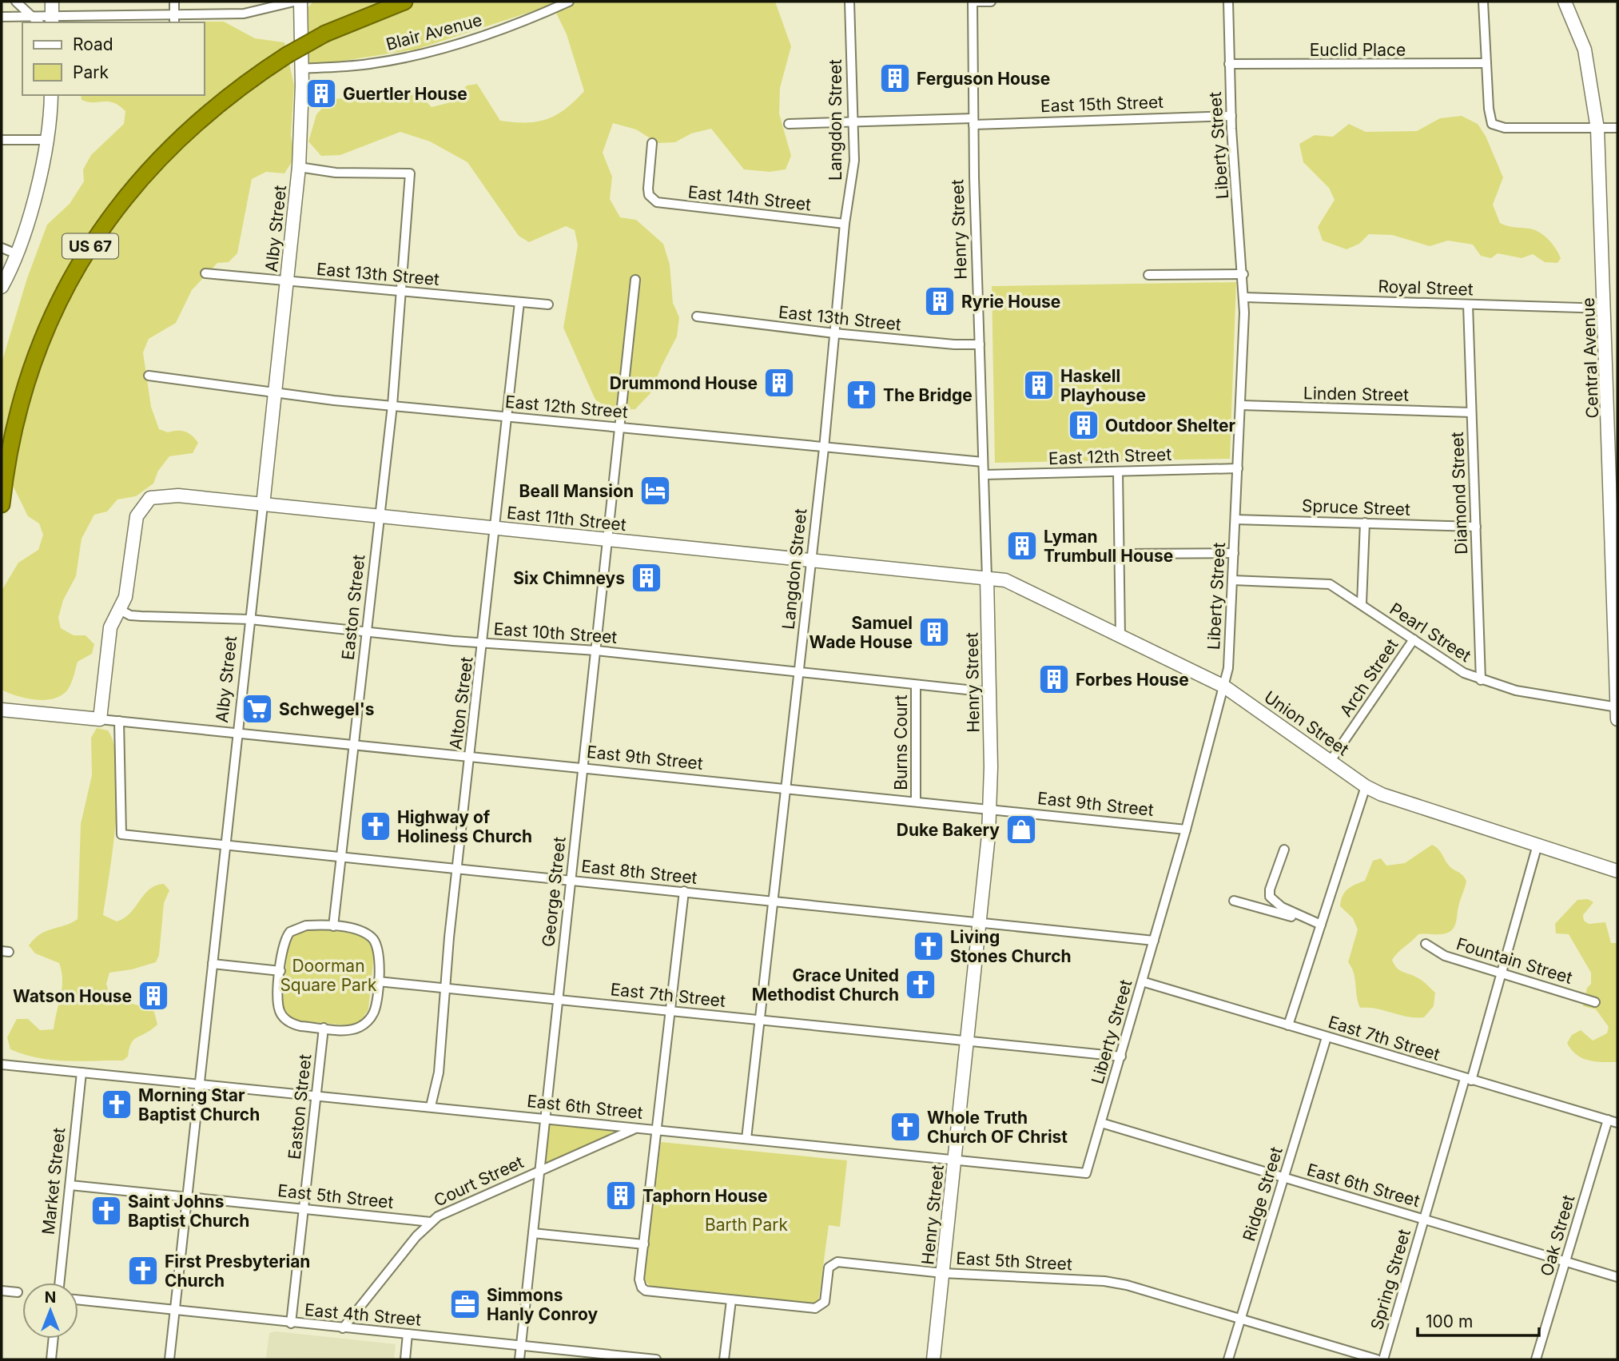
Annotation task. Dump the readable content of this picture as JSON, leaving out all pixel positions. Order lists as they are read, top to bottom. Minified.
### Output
{"streets":{"highway":["US 67"],"street":["Blair Avenue","Euclid Place","East 15th Street","Langdon Street","Liberty Street","East 14th Street","Alby Street","Henry Street","East 13th Street","Royal Street","Central Avenue","Linden Street","East 12th Street","Diamond Street","Spruce Street","East 11th Street","Easton Street","Pearl Street","East 10th Street","Arch Street","Alton Street","Union Street","Burns Court","East 9th Street","East 8th Street","George Street","Fountain Street","East 7th Street","East 6th Street","Market Street","Court Street","Ridge Street","East 5th Street","Oak Street","Spring Street","East 4th Street"]},"crossings":[["Blair Avenue","Alby Street"],["Euclid Place","Liberty Street"],["East 15th Street","Langdon Street"],["East 15th Street","Liberty Street"],["East 15th Street","Henry Street"],["Langdon Street","East 14th Street"],["Langdon Street","East 13th Street"],["Langdon Street","East 12th Street"],["Langdon Street","East 11th Street"],["Langdon Street","East 10th Street"],["Langdon Street","East 9th Street"],["Langdon Street","East 8th Street"],["Langdon Street","East 7th Street"],["Langdon Street","East 6th Street"],["Liberty Street","Royal Street"],["Liberty Street","Linden Street"],["Liberty Street","East 12th Street"],["Liberty Street","Spruce Street"],["Liberty Street","Pearl Street"],["Liberty Street","Union Street"],["Liberty Street","East 9th Street"],["Liberty Street","East 8th Street"],["Liberty Street","East 7th Street"],["Liberty Street","East 6th Street"],["Alby Street","East 13th Street"],["Alby Street","East 12th Street"],["Alby Street","East 11th Street"],["Alby Street","Easton Street"],["Alby Street","East 10th Street"],["Alby Street","East 9th Street"],["Alby Street","East 8th Street"],["Alby Street","East 6th Street"],["Alby Street","East 5th Street"],["Alby Street","East 4th Street"],["Henry Street","East 13th Street"],["Henry Street","East 12th Street"],["Henry Street","East 11th Street"],["Henry Street","East 10th Street"],["Henry Street","Union Street"],["Henry Street","East 9th Street"],["Henry Street","East 8th Street"],["Henry Street","East 7th Street"],["Henry Street","East 6th Street"],["Henry Street","East 5th Street"],["East 13th Street","Easton Street"],["East 13th Street","Alton Street"],["Royal Street","Central Avenue"],["Royal Street","Diamond Street"],["Central Avenue","Pearl Street"],["Linden Street","Diamond Street"],["East 12th Street","Easton Street"],["East 12th Street","Alton Street"],["East 12th Street","George Street"],["Diamond Street","Spruce Street"],["Diamond Street","Pearl Street"],["East 11th Street","Easton Street"],["East 11th Street","East 10th Street"],["East 11th Street","Alton Street"],["East 11th Street","Union Street"],["East 11th Street","George Street"],["Easton Street","East 10th Street"],["Easton Street","East 9th Street"],["Easton Street","East 8th Street"],["Easton Street","East 7th Street"],["Easton Street","East 6th Street"],["Easton Street","East 5th Street"],["Easton Street","East 4th Street"],["Pearl Street","Arch Street"],["East 10th Street","Alton Street"],["East 10th Street","Burns Court"],["East 10th Street","George Street"],["Arch Street","Union Street"],["Alton Street","East 9th Street"],["Alton Street","East 8th Street"],["Alton Street","East 7th Street"],["Alton Street","East 6th Street"],["Union Street","Spring Street"],["Burns Court","East 9th Street"],["East 9th Street","East 8th Street"],["East 9th Street","George Street"],["East 8th Street","George Street"],["George Street","East 7th Street"],["George Street","East 6th Street"],["George Street","Court Street"],["George Street","East 4th Street"],["Fountain Street","Spring Street"],["East 7th Street","Ridge Street"],["East 7th Street","Oak Street"],["East 7th Street","Spring Street"],["East 6th Street","Market Street"],["East 6th Street","Court Street"],["East 6th Street","Ridge Street"],["East 6th Street","Oak Street"],["East 6th Street","Spring Street"],["Market Street","East 5th Street"],["Court Street","East 5th Street"],["Court Street","East 4th Street"],["Ridge Street","East 5th Street"]],"parks":["Doorman Square Park","Barth Park"],"places":{"building":["Ferguson House","Guertler House","Ryrie House","Drummond House","Haskell Playhouse","Outdoor Shelter","Lyman Trumbull House","Six Chimneys","Samuel Wade House","Forbes House","Watson House","Taphorn House"],"church":["The Bridge","Highway of Holiness Church","Living Stones Church","Grace United Methodist Church","Morning Star Baptist Church","Whole Truth Church OF Christ","Saint Johns Baptist Church","First Presbyterian Church"],"hotel":["Beall Mansion"],"supermarket":["Schwegel's"],"shop":["Duke Bakery"],"office":["Simmons Hanly Conroy"]},"legend":["Road","Park"],"scale_bar":"100 m","north":"top"}
